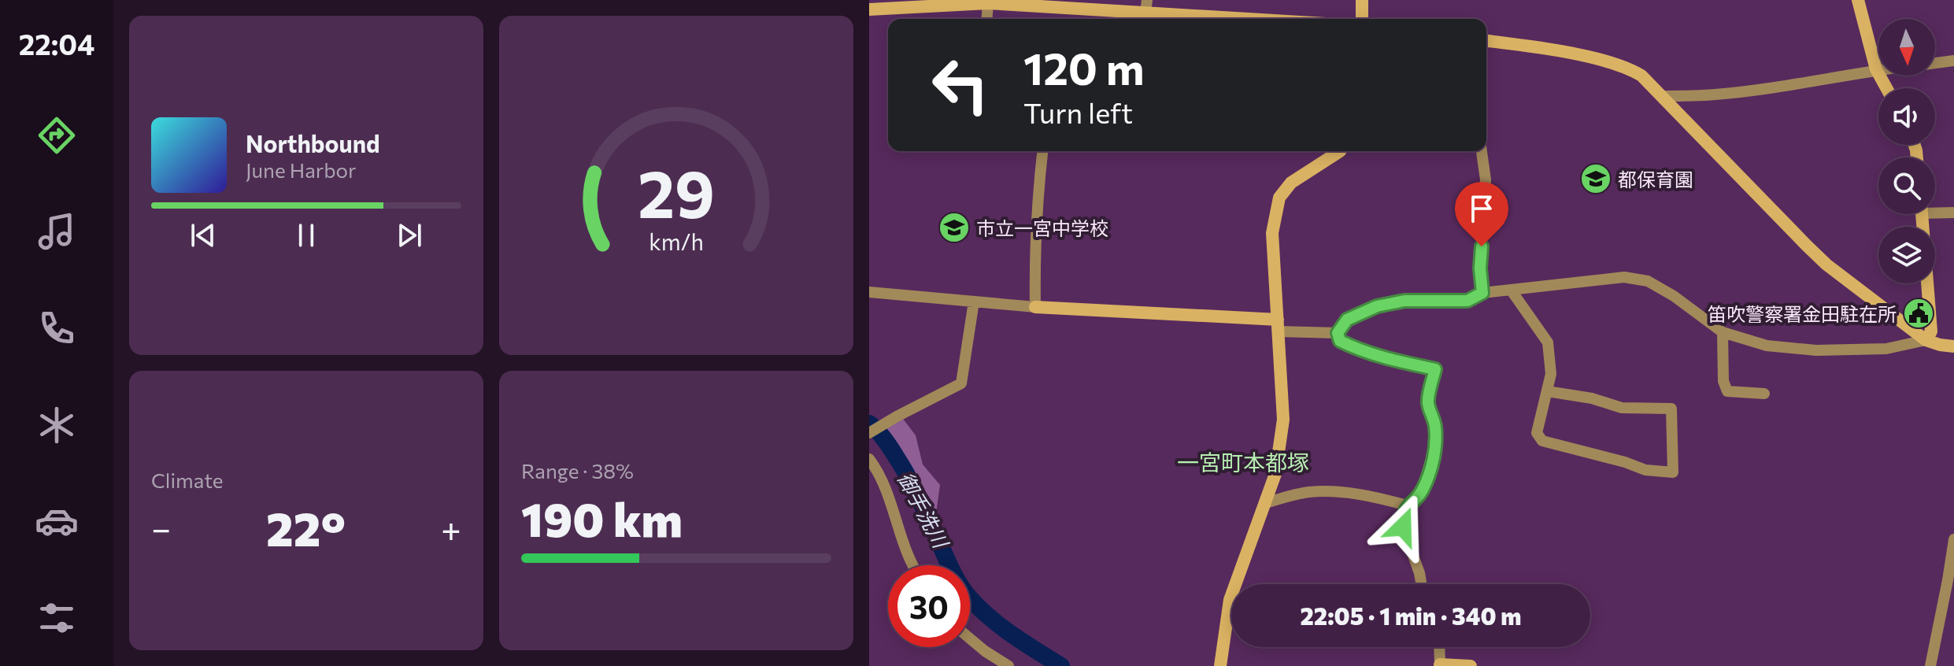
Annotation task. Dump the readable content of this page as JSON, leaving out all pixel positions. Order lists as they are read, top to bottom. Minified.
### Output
{"districts":["一宮町本都塚"],"water":["御手洗川"],"places":{"school or university":["都保育園","市立一宮中学校"],"public building":["笛吹警察署金田駐在所"]},"north":"bottom","page":{"tabs":"22:04","turn":["120 m","Turn left"],"song":["Northbound","June Harbor"],"tile":["Climate",["Range · 38%","190 km"]],"heat":["−","22°","+"],"limit":"30","trip":"22:05 · 1 min · 340 m","gauge":["29","km/h"]}}
